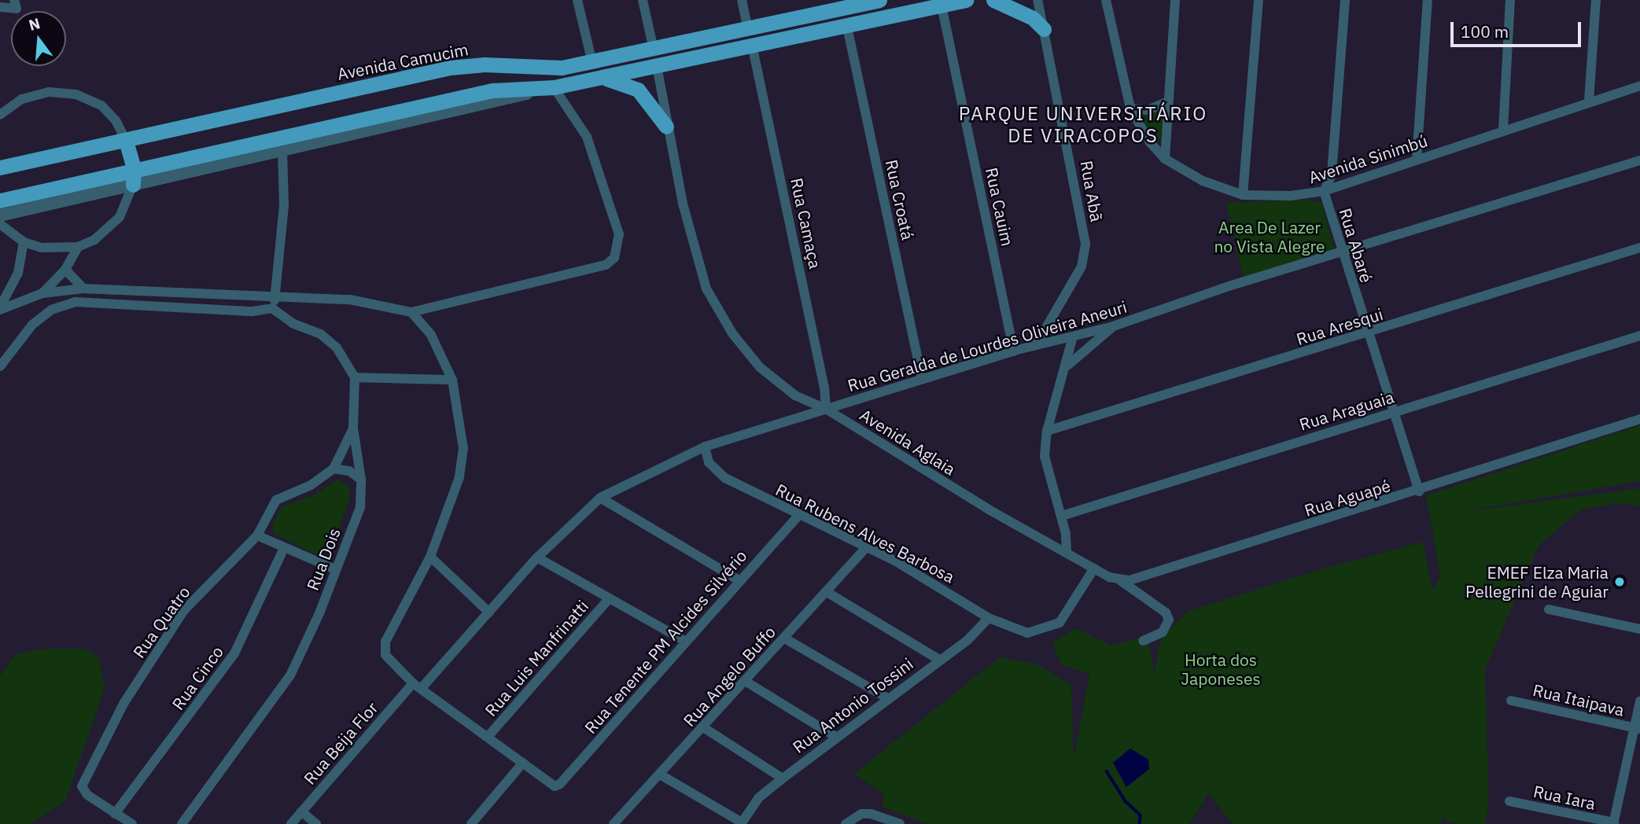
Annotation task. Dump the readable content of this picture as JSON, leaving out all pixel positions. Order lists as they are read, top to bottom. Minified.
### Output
{"streets":{"main road":["Avenida Camucim"],"street":["Avenida Sinimbú","Rua Abã","Rua Croatá","Rua Cauim","Rua Camaça","Rua Abaré","Rua Aresqui","Rua Geralda de Lourdes Oliveira Aneuri","Rua Araguaia","Avenida Aglaia","Rua Aguapé","Rua Rubens Alves Barbosa","Rua Dois","Rua Quatro","Rua Tenente PM Alcides Silvério","Rua Luis Manfrinatti","Rua Angelo Buffo","Rua Cinco","Rua Itaipava","Rua Antonio Tossini","Rua Beija Flor","Rua Iara"]},"crossings":[["Avenida Sinimbú","Rua Abaré"],["Rua Abã","Rua Geralda de Lourdes Oliveira Aneuri"],["Rua Croatá","Rua Geralda de Lourdes Oliveira Aneuri"],["Rua Cauim","Rua Geralda de Lourdes Oliveira Aneuri"],["Rua Camaça","Rua Geralda de Lourdes Oliveira Aneuri"],["Rua Camaça","Avenida Aglaia"],["Rua Abaré","Rua Aresqui"],["Rua Abaré","Rua Geralda de Lourdes Oliveira Aneuri"],["Rua Abaré","Rua Araguaia"],["Rua Abaré","Rua Aguapé"],["Rua Geralda de Lourdes Oliveira Aneuri","Avenida Aglaia"],["Rua Geralda de Lourdes Oliveira Aneuri","Rua Rubens Alves Barbosa"],["Rua Geralda de Lourdes Oliveira Aneuri","Rua Beija Flor"],["Rua Rubens Alves Barbosa","Rua Tenente PM Alcides Silvério"],["Rua Rubens Alves Barbosa","Rua Angelo Buffo"],["Rua Rubens Alves Barbosa","Rua Antonio Tossini"],["Rua Dois","Rua Quatro"],["Rua Quatro","Rua Cinco"]],"districts":["PARQUE UNIVERSITÁRIO DE VIRACOPOS"],"parks":["Area De Lazer no Vista Alegre","Horta dos Japoneses"],"places":["EMEF Elza Maria Pellegrini de Aguiar"],"scale_bar":"100 m","north":"top"}
